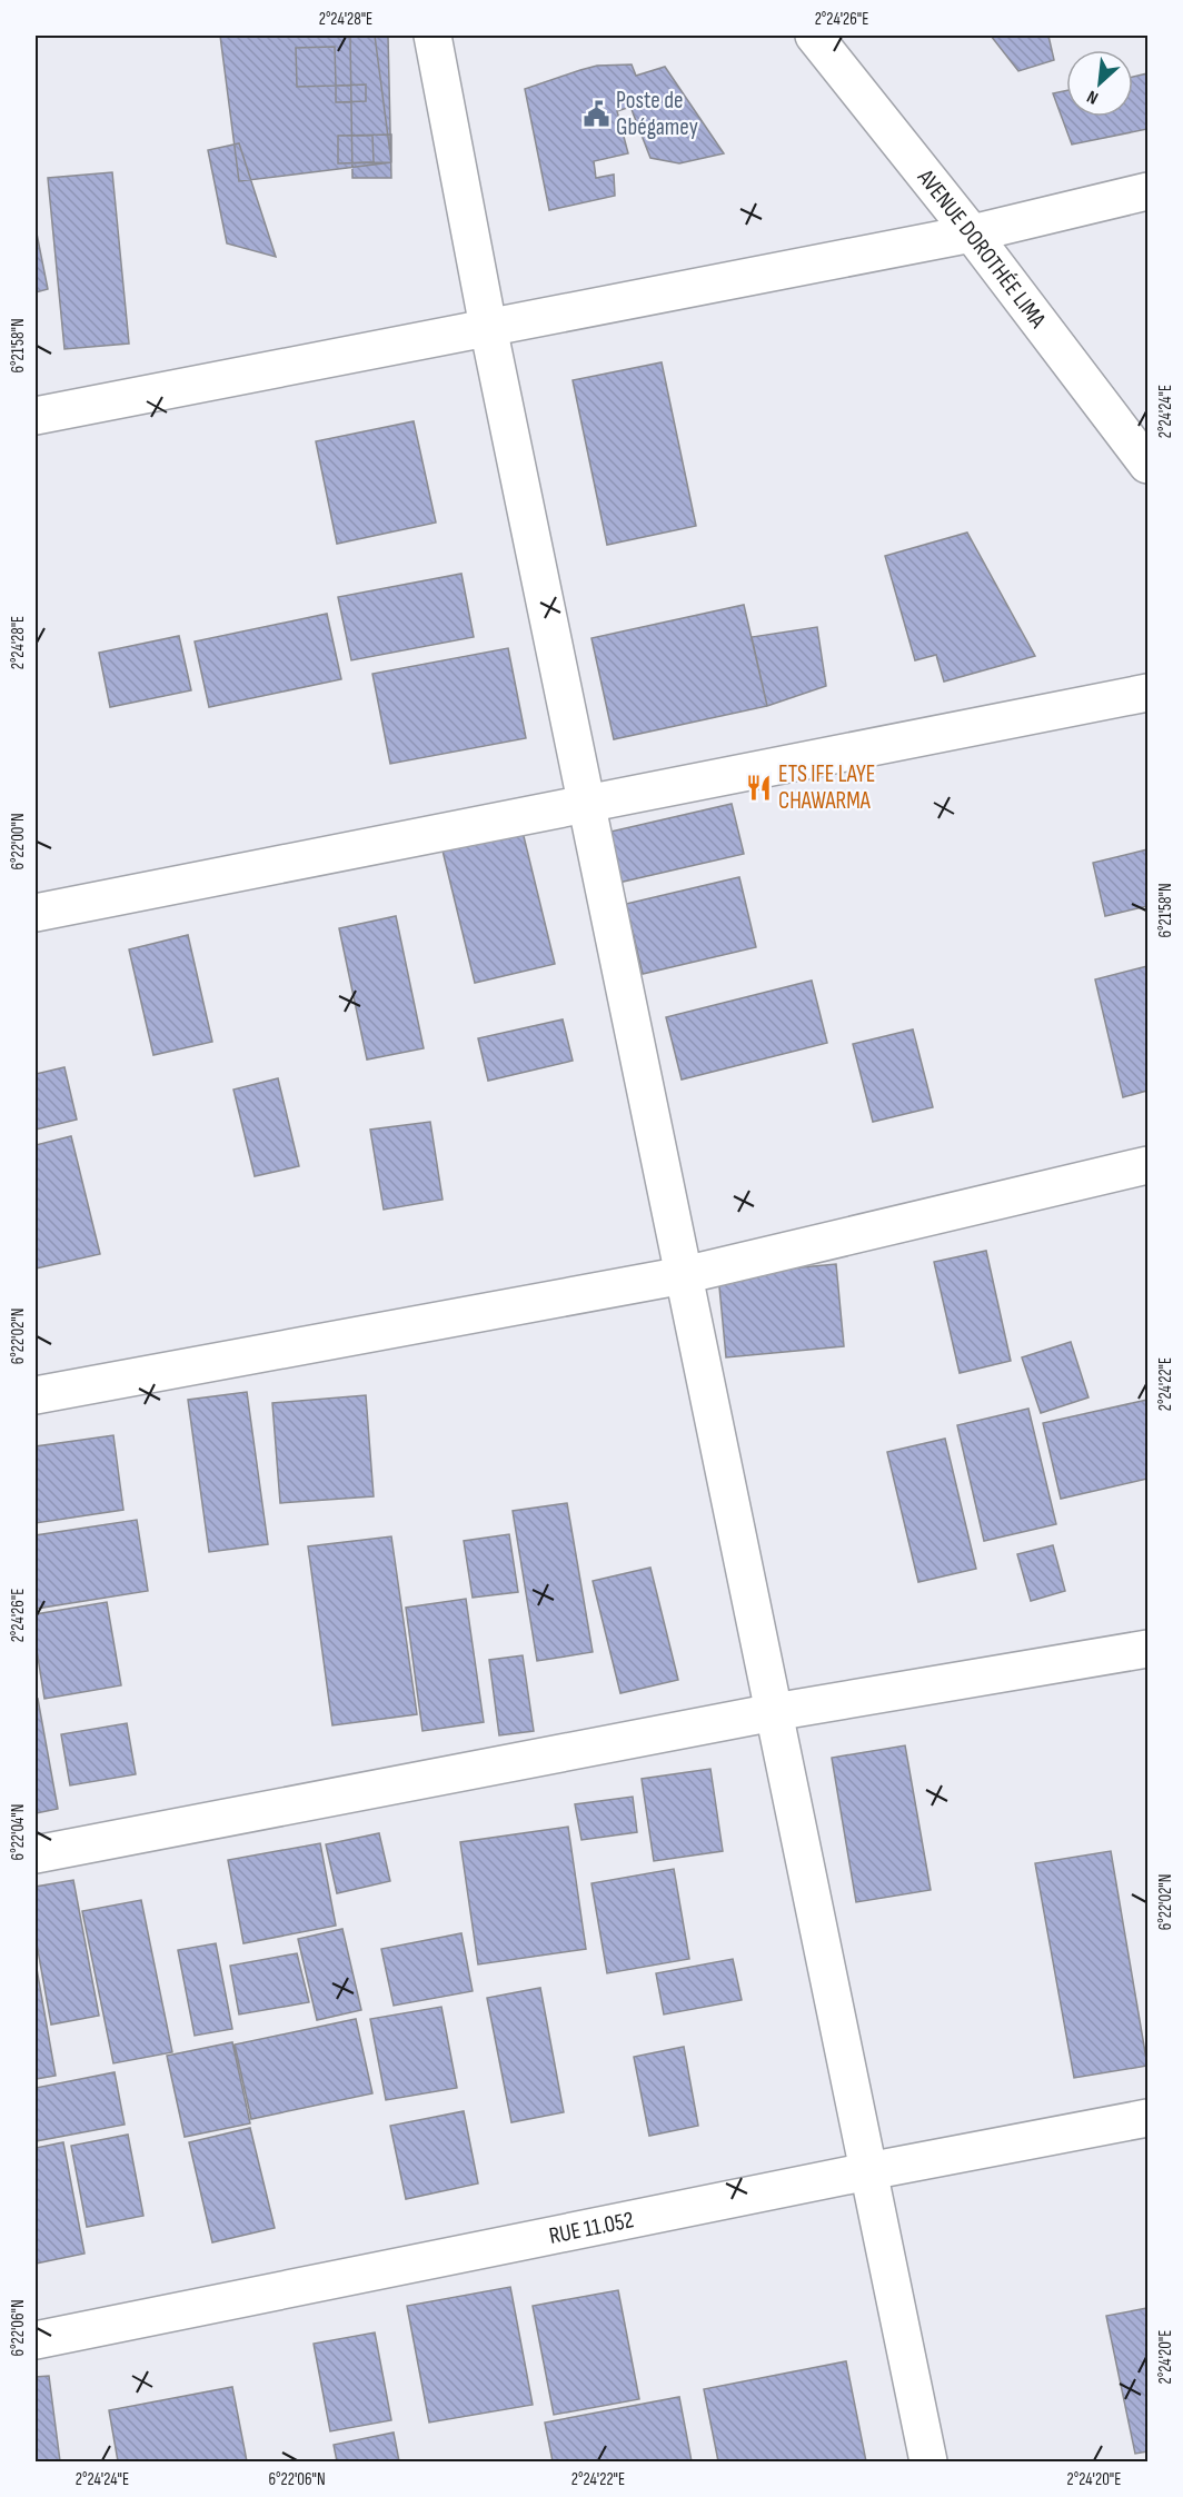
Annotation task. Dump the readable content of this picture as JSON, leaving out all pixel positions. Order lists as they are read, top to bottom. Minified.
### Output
{"streets":{"street":["AVENUE DOROTHÉE LIMA","RUE 11.052"]},"places":{"public building":["Poste de Gbégamey"],"restaurant":["ETS IFE LAYE CHAWARMA"]},"north":"bottom left","coordinates":["2°24'28\"E","2°24'26\"E","6°21'58\"N","2°24'24\"E","6°22'00\"N","6°22'02\"N","2°24'22\"E","6°22'04\"N","6°22'06\"N","2°24'20\"E"]}
